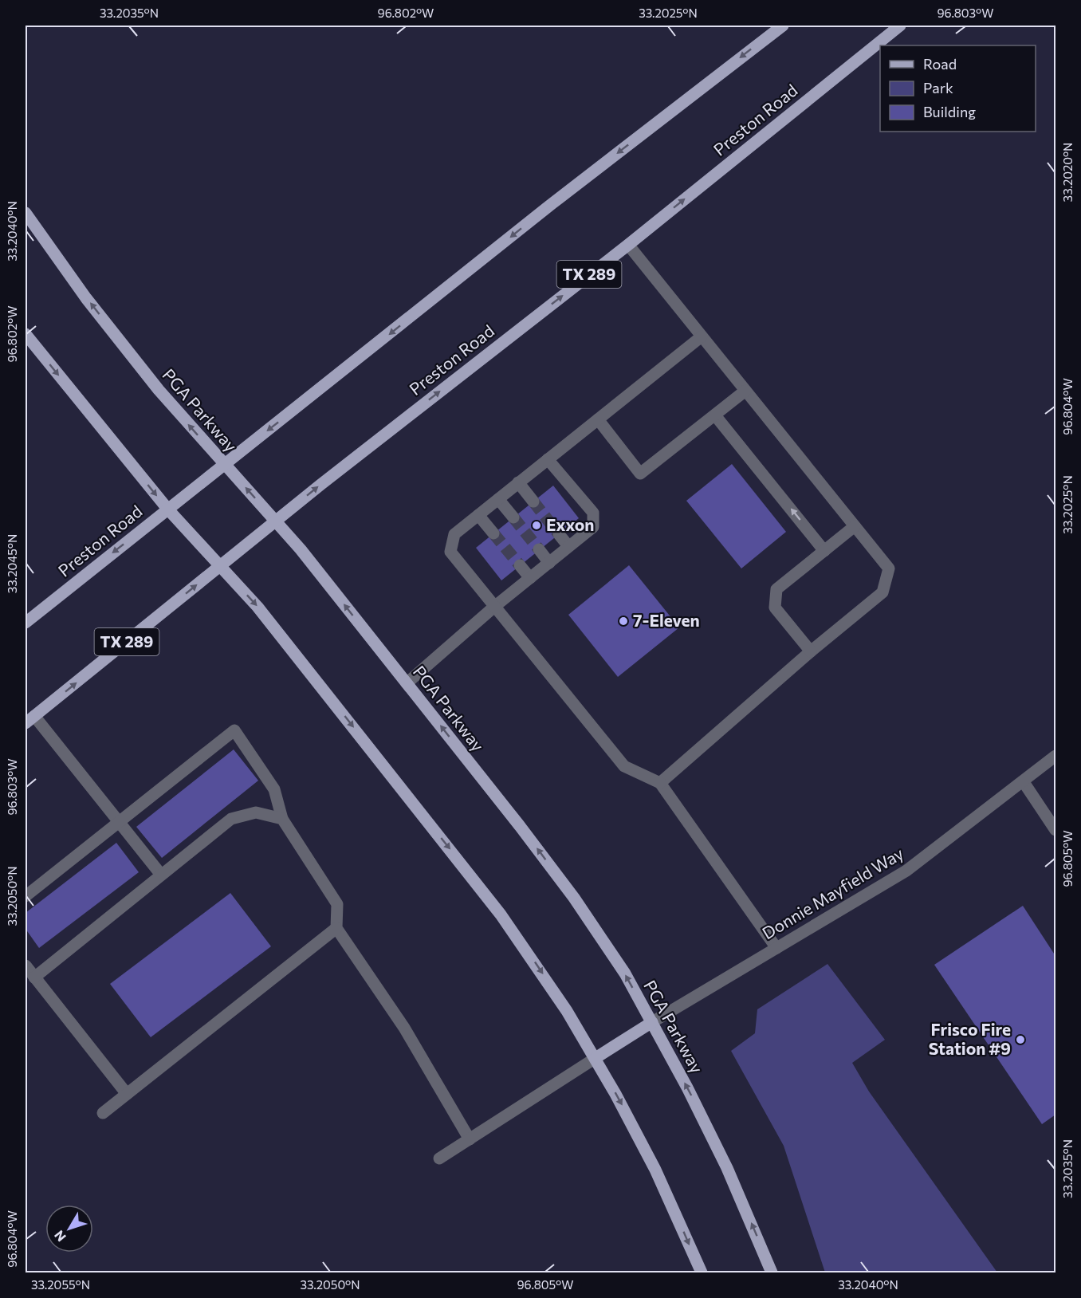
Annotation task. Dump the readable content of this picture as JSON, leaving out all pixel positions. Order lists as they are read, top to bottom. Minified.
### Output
{"streets":{"main road":["Preston Road","TX 289","PGA Parkway"],"street":["Donnie Mayfield Way"]},"crossings":[["Preston Road","PGA Parkway"],["PGA Parkway","Donnie Mayfield Way"]],"places":["Exxon","7-Eleven","Frisco Fire Station #9"],"legend":["Road","Park","Building"],"north":"bottom left","coordinates":["33.2035°N","96.802°W","33.2025°N","96.803°W","33.2020°N","33.2040°N","96.804°W","33.2045°N","96.805°W","33.2050°N","33.2055°N"]}
